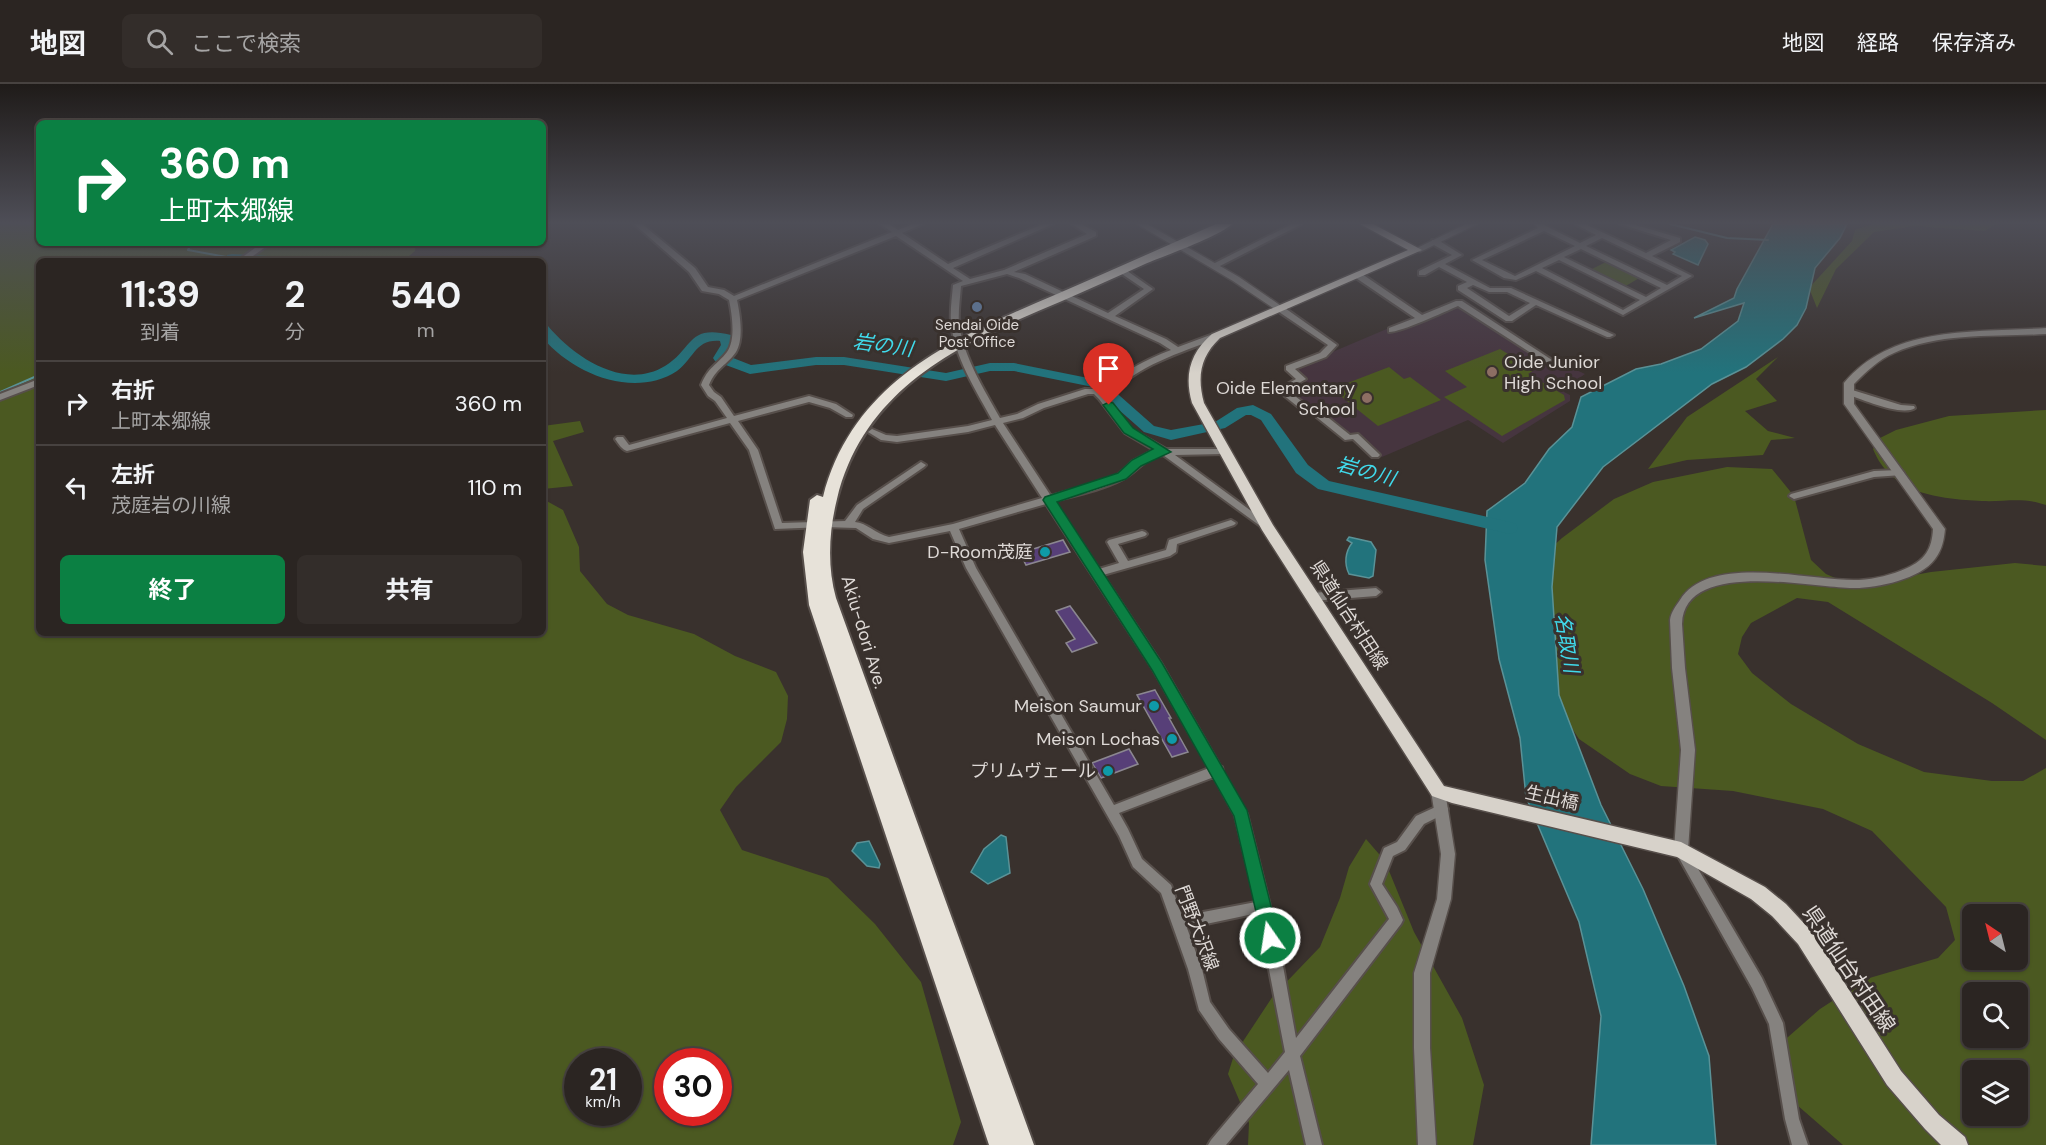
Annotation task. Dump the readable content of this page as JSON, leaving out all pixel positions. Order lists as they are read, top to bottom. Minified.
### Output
{"streets":{"highway":["Akiu-dori Ave."],"main road":["県道仙台村田線","生出橋"],"street":["門野大沢線"]},"crossings":[["県道仙台村田線","生出橋"]],"water":["岩の川","名取川"],"places":["Sendai Oide Post Office","Oide Junior High School","Oide Elementary School","D-Room茂庭","Meison Saumur","Meison Lochas","プリムヴェール"],"north":"top left","page":{"header":"地図","search":"ここで検索","nav":["地図","経路","保存済み"],"turn":["360 m","上町本郷線"],"eta":["11:39","到着","2","分","540","m"],"list":[{"name":"右折","note":"上町本郷線","value":"360 m"},{"name":"左折","note":"茂庭岩の川線","value":"110 m"}],"buttons":["終了","共有"],"speed":"21 km/h","limit":"30"}}
